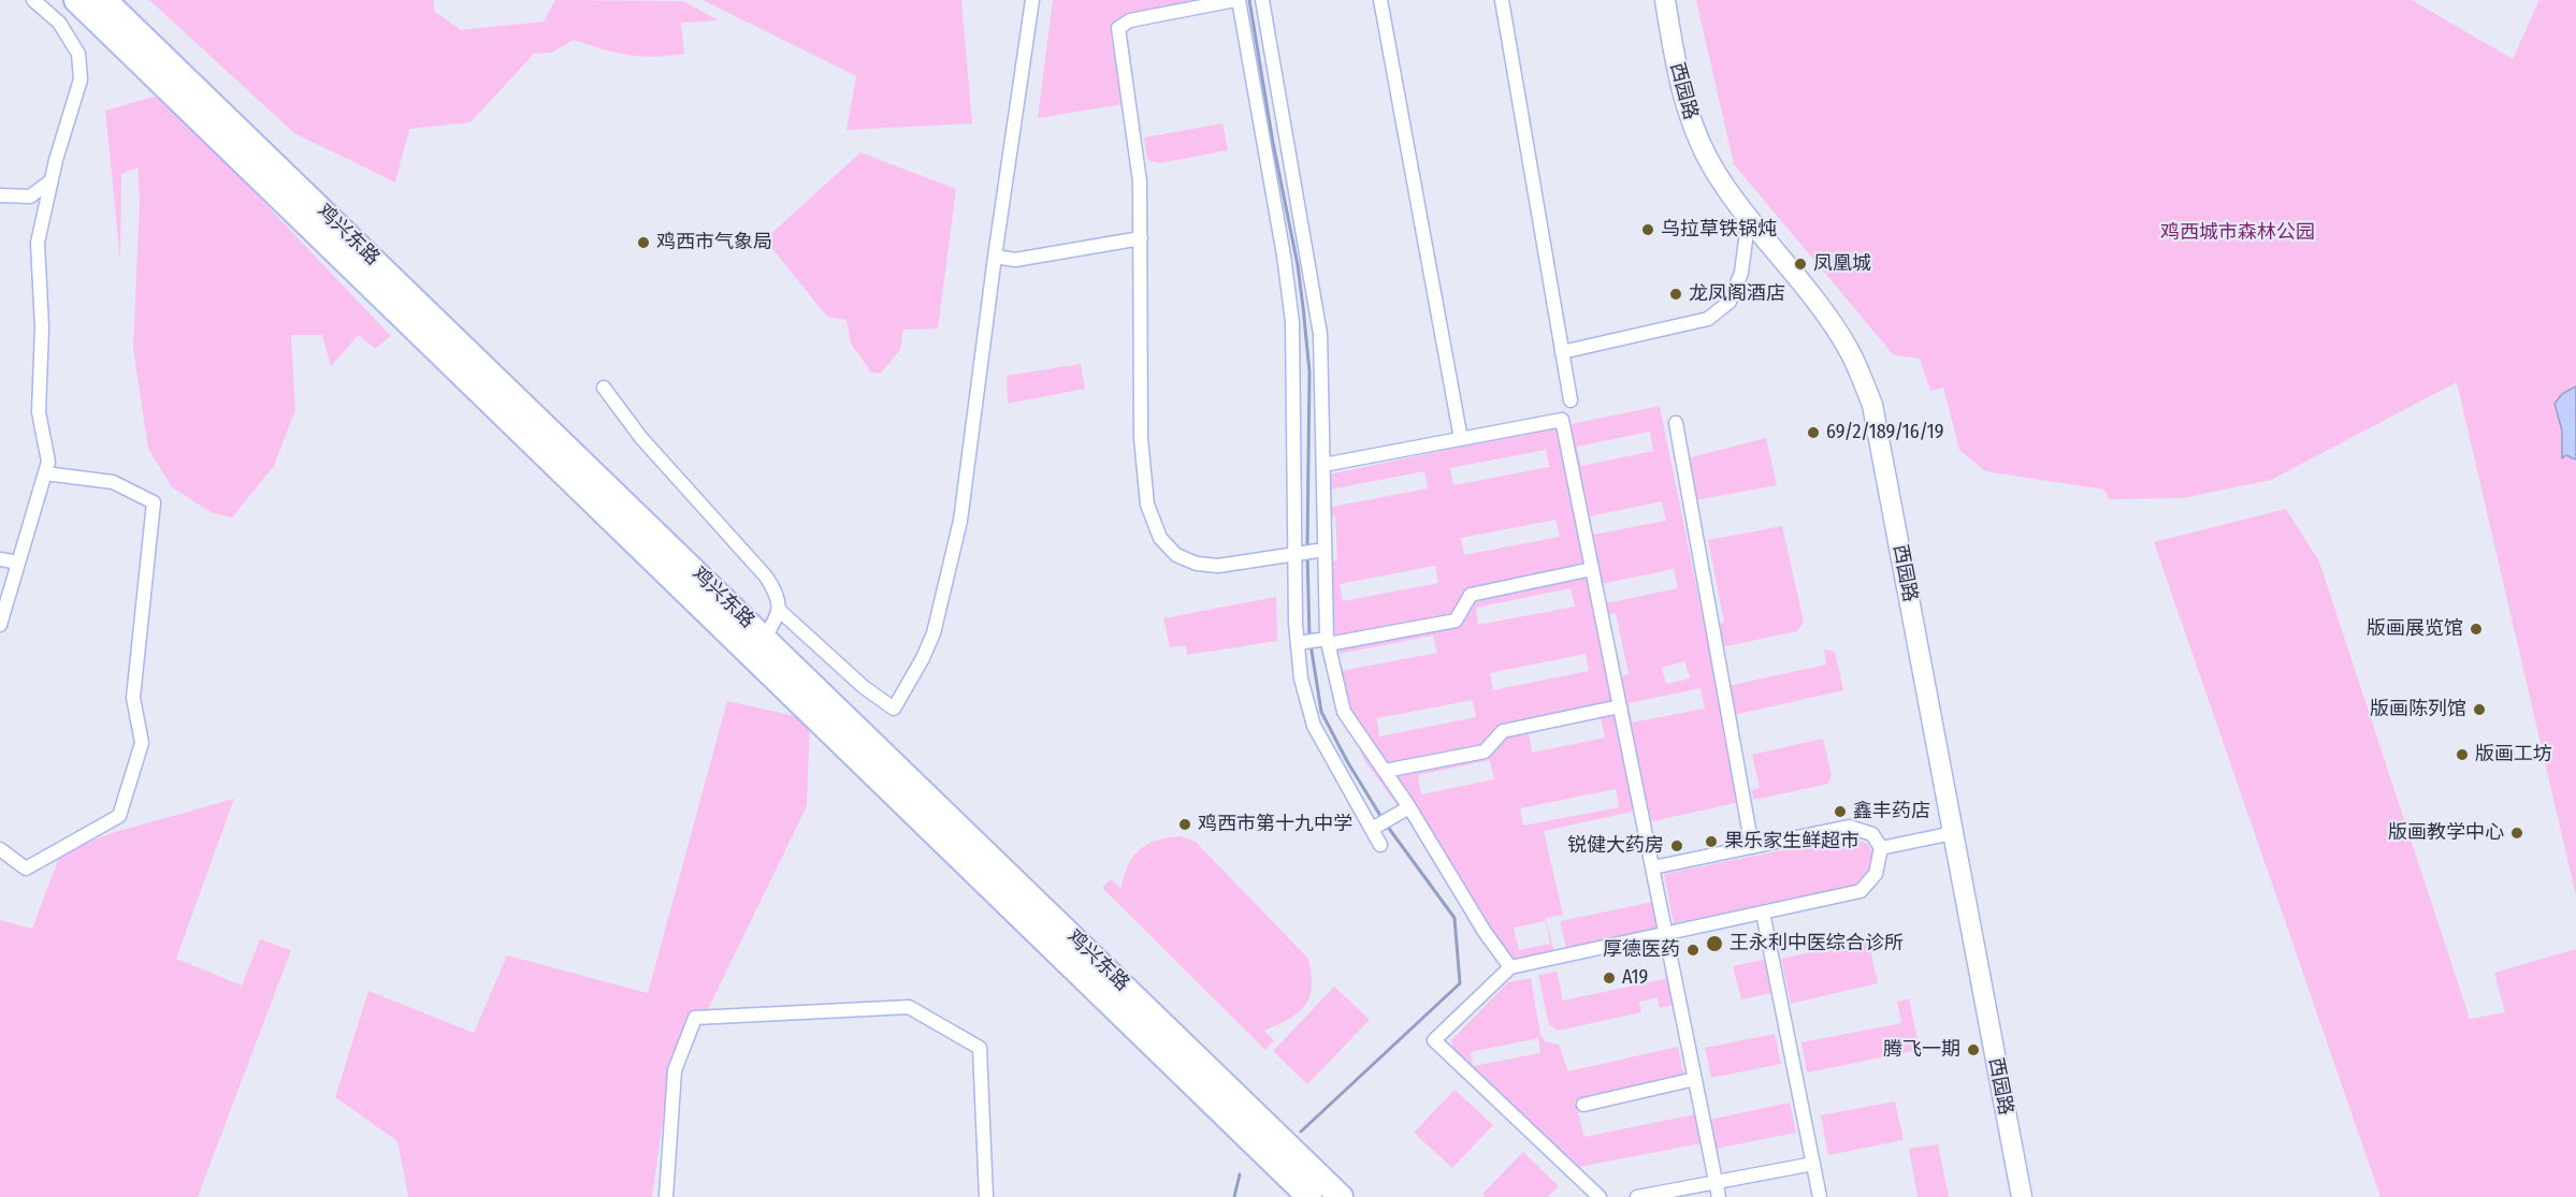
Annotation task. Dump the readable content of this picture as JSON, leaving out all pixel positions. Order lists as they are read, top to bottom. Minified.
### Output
{"streets":{"highway":["鸡兴东路"],"main road":["西园路"]},"parks":["鸡西城市森林公园"],"places":["乌拉草铁锅炖","鸡西市气象局","凤凰城","龙凤阁酒店","69/2/189/16/19","版画展览馆","版画陈列馆","版画工坊","鑫丰药店","鸡西市第十九中学","版画教学中心","果乐家生鲜超市","锐健大药房","王永利中医综合诊所","厚德医药","A19","腾飞一期"]}
